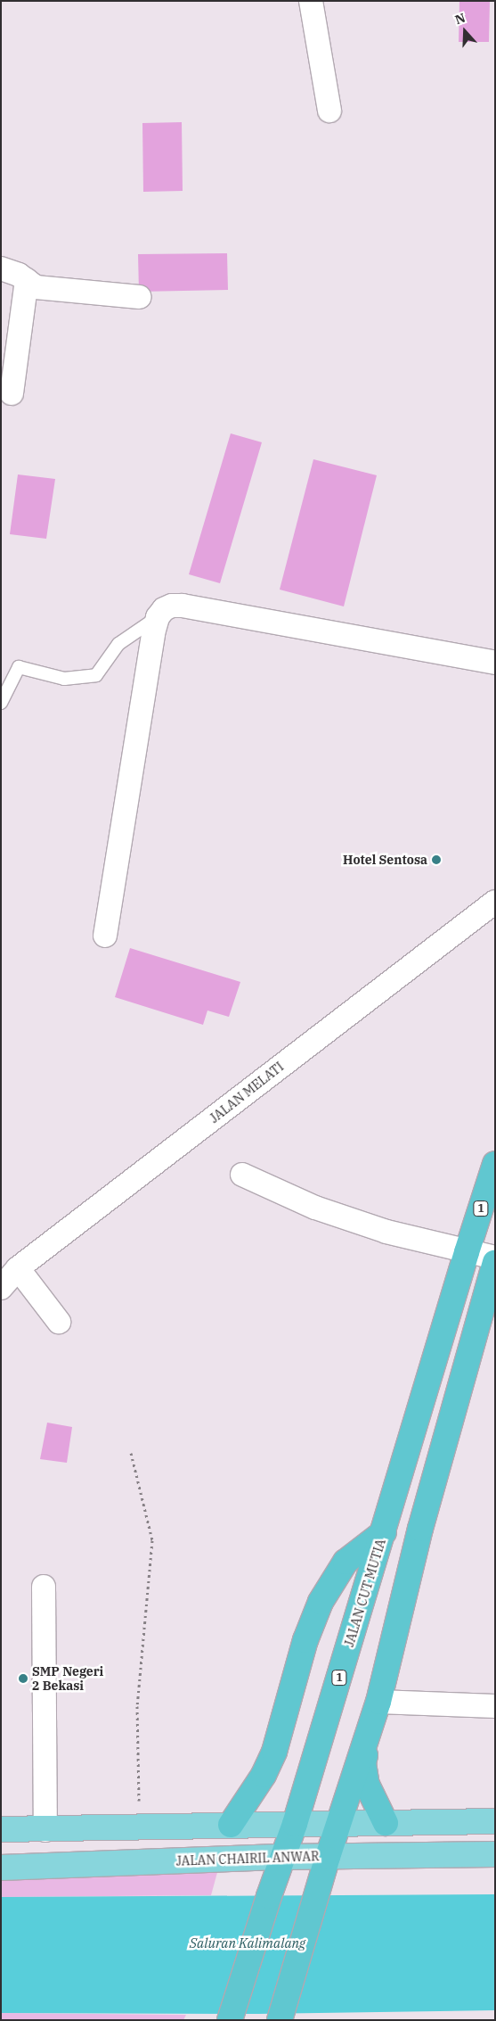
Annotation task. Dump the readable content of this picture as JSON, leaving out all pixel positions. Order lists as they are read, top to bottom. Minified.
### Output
{"streets":{"highway":["1","JALAN CUT MUTIA"],"main road":["JALAN CHAIRIL ANWAR"],"street":["JALAN MELATI"]},"crossings":[["JALAN CUT MUTIA","JALAN CHAIRIL ANWAR"]],"water":["Saluran Kalimalang"],"places":["Hotel Sentosa","SMP Negeri 2 Bekasi"],"north":"top"}
